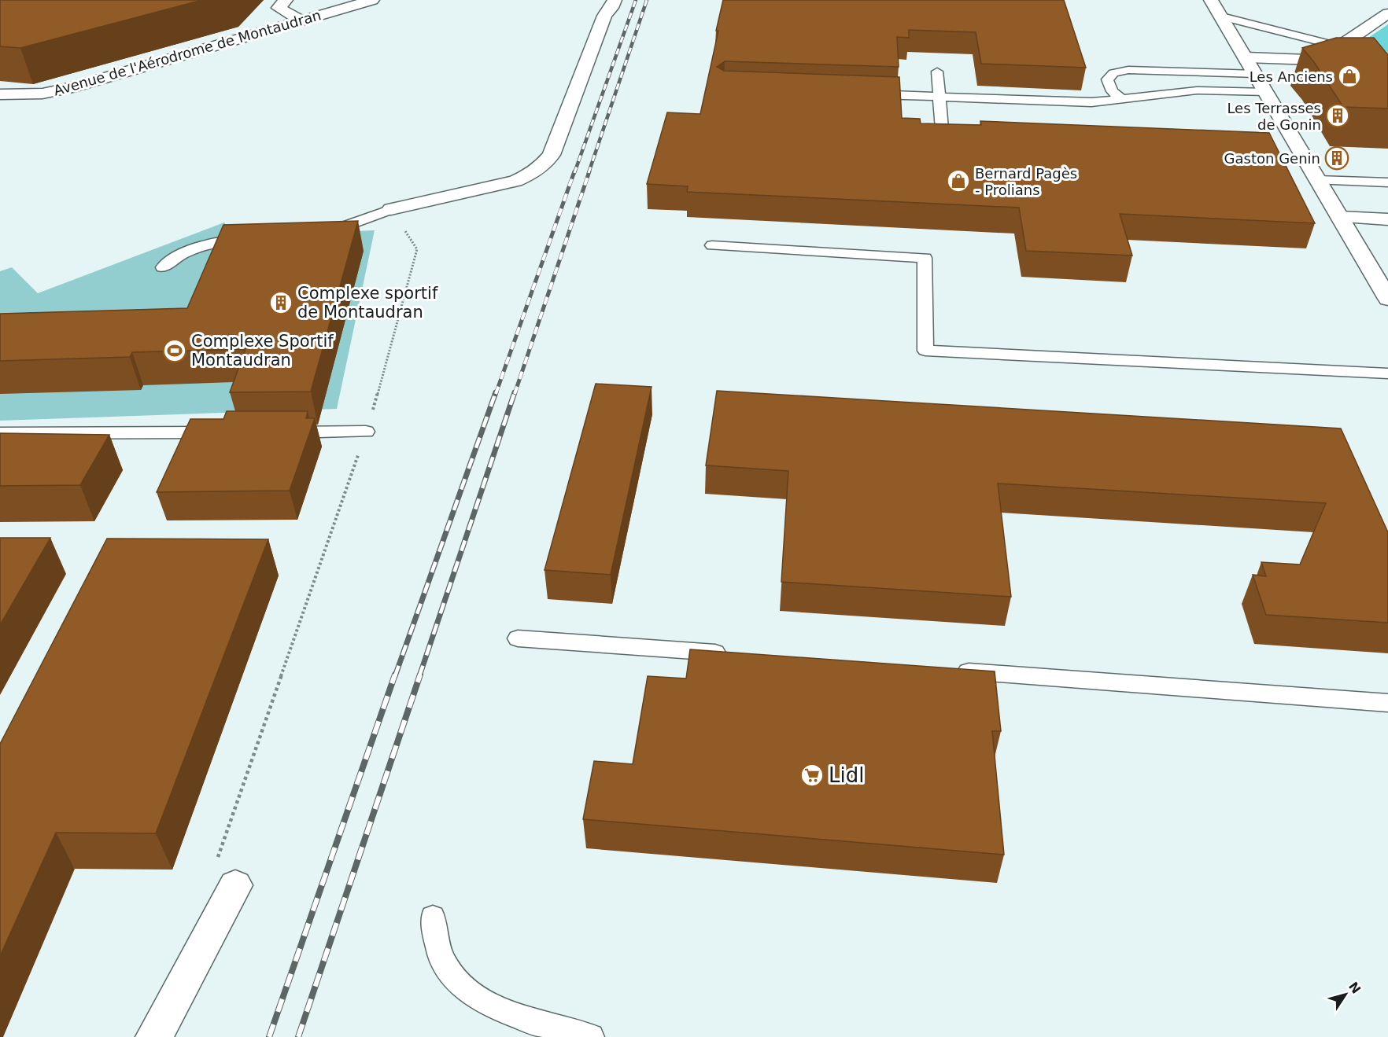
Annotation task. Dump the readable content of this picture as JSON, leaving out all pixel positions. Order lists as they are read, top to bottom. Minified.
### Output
{"streets":{"street":["Avenue de l'Aérodrome de Montaudran"]},"places":{"shop":["Les Anciens","Bernard Pagès - Prolians"],"building":["Les Terrasses de Gonin","Gaston Genin","Complexe sportif de Montaudran"],"sports":["Complexe Sportif Montaudran"],"supermarket":["Lidl"]},"north":"top right"}
